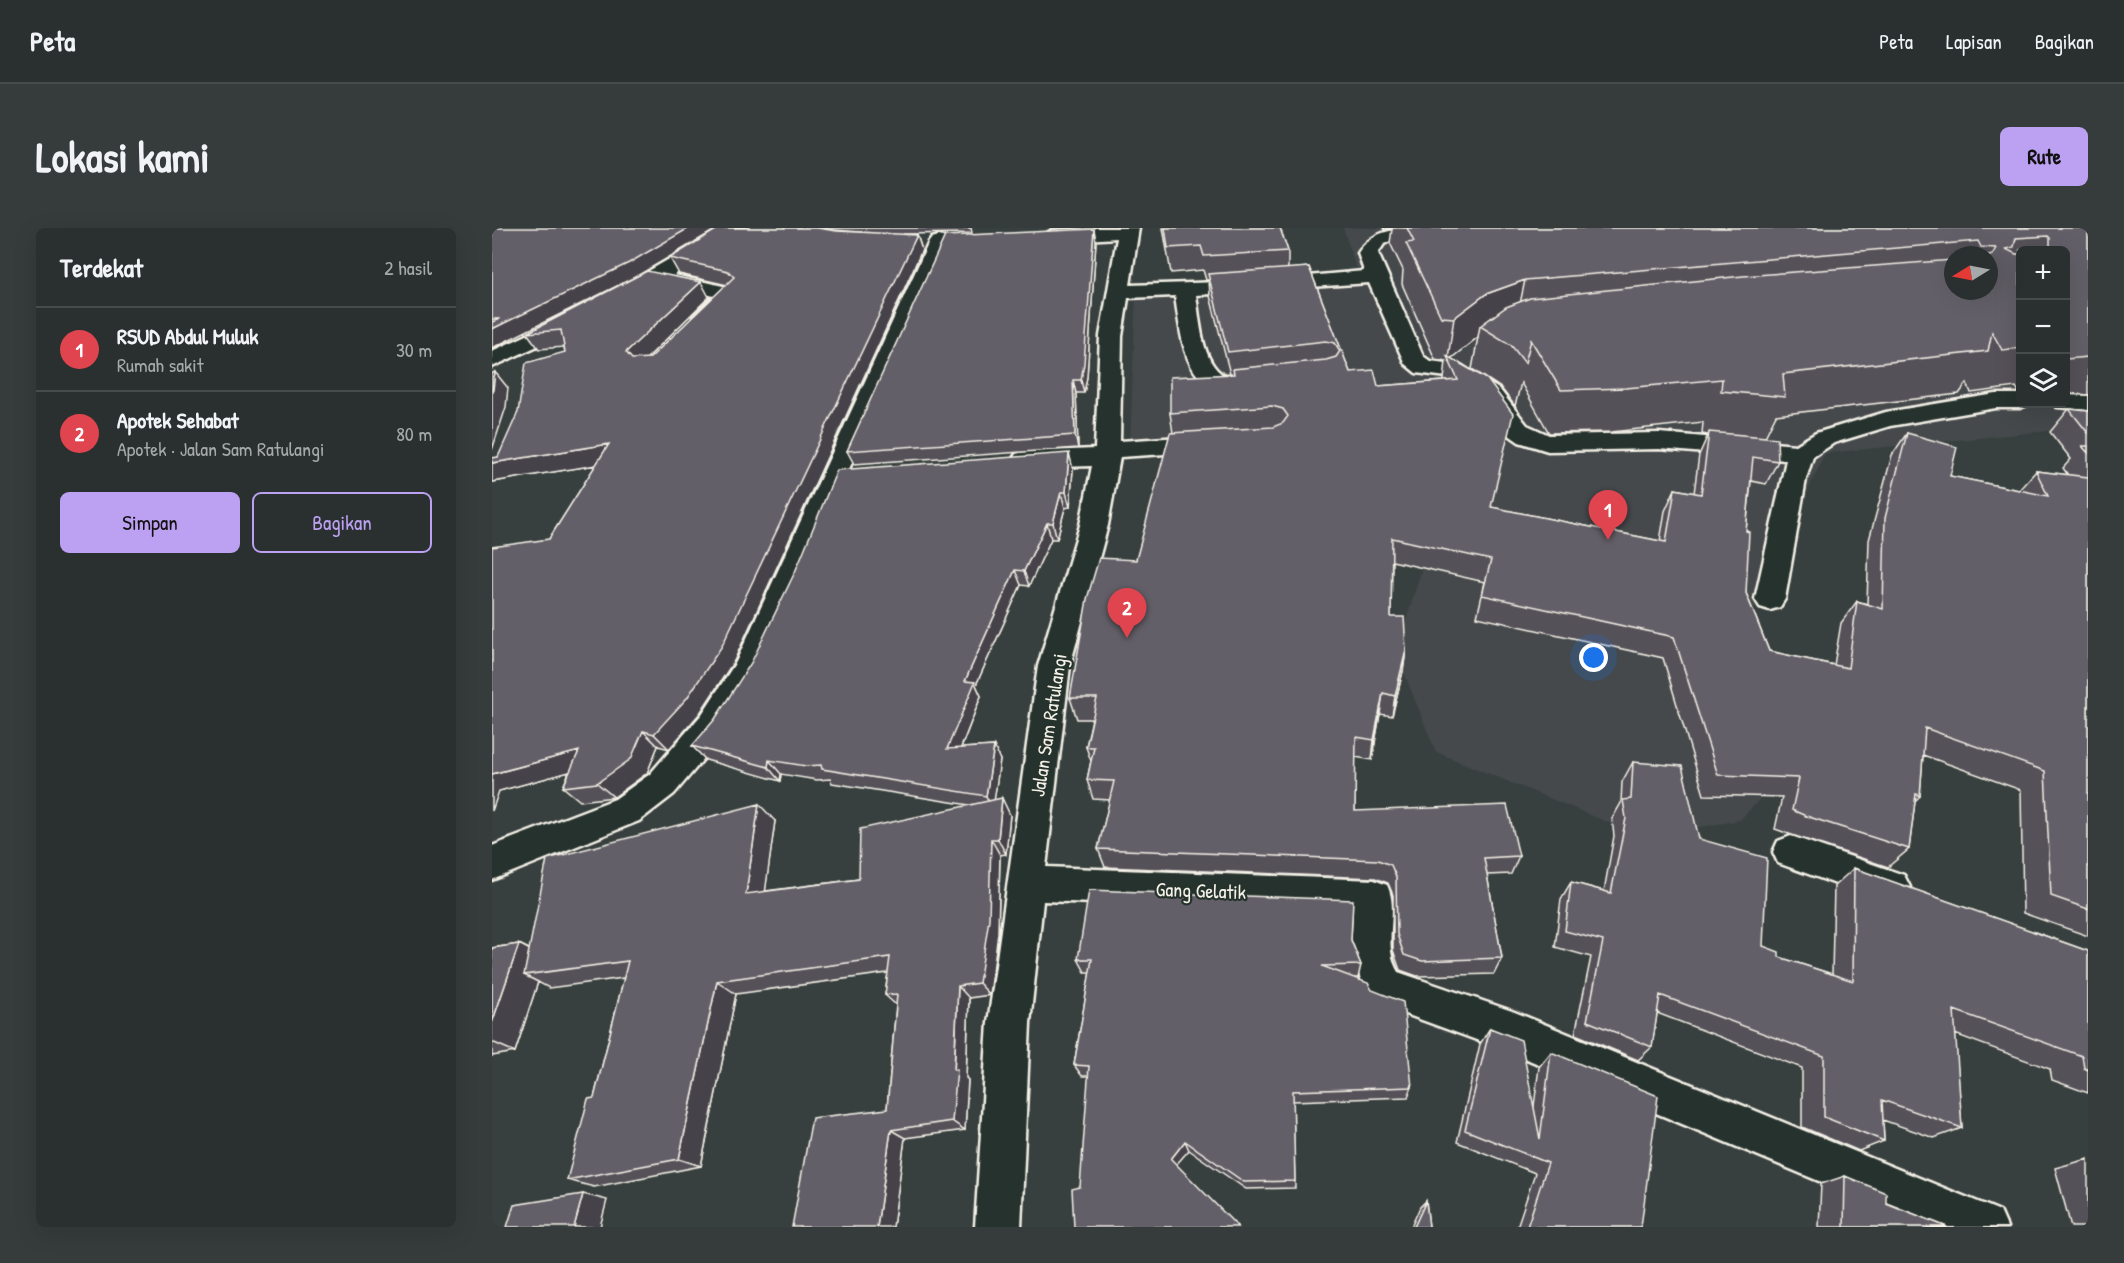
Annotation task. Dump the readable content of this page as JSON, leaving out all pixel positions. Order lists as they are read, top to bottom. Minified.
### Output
{"streets":{"street":["Jalan Sam Ratulangi","Gang Gelatik"]},"crossings":[["Jalan Sam Ratulangi","Gang Gelatik"]],"north":"left","page":{"header":"Peta","nav":["Peta","Lapisan","Bagikan"],"buttons":["Rute",["Simpan","Bagikan"]],"title":"Lokasi kami","heading":["Terdekat","2 hasil"],"map_buttons":["+","−"],"list":[{"mark":"1","name":"RSUD Abdul Muluk","note":"Rumah sakit","value":"30 m"},{"mark":"2","name":"Apotek Sehabat","note":"Apotek · Jalan Sam Ratulangi","value":"80 m"}],"pins":["1","2"]}}
